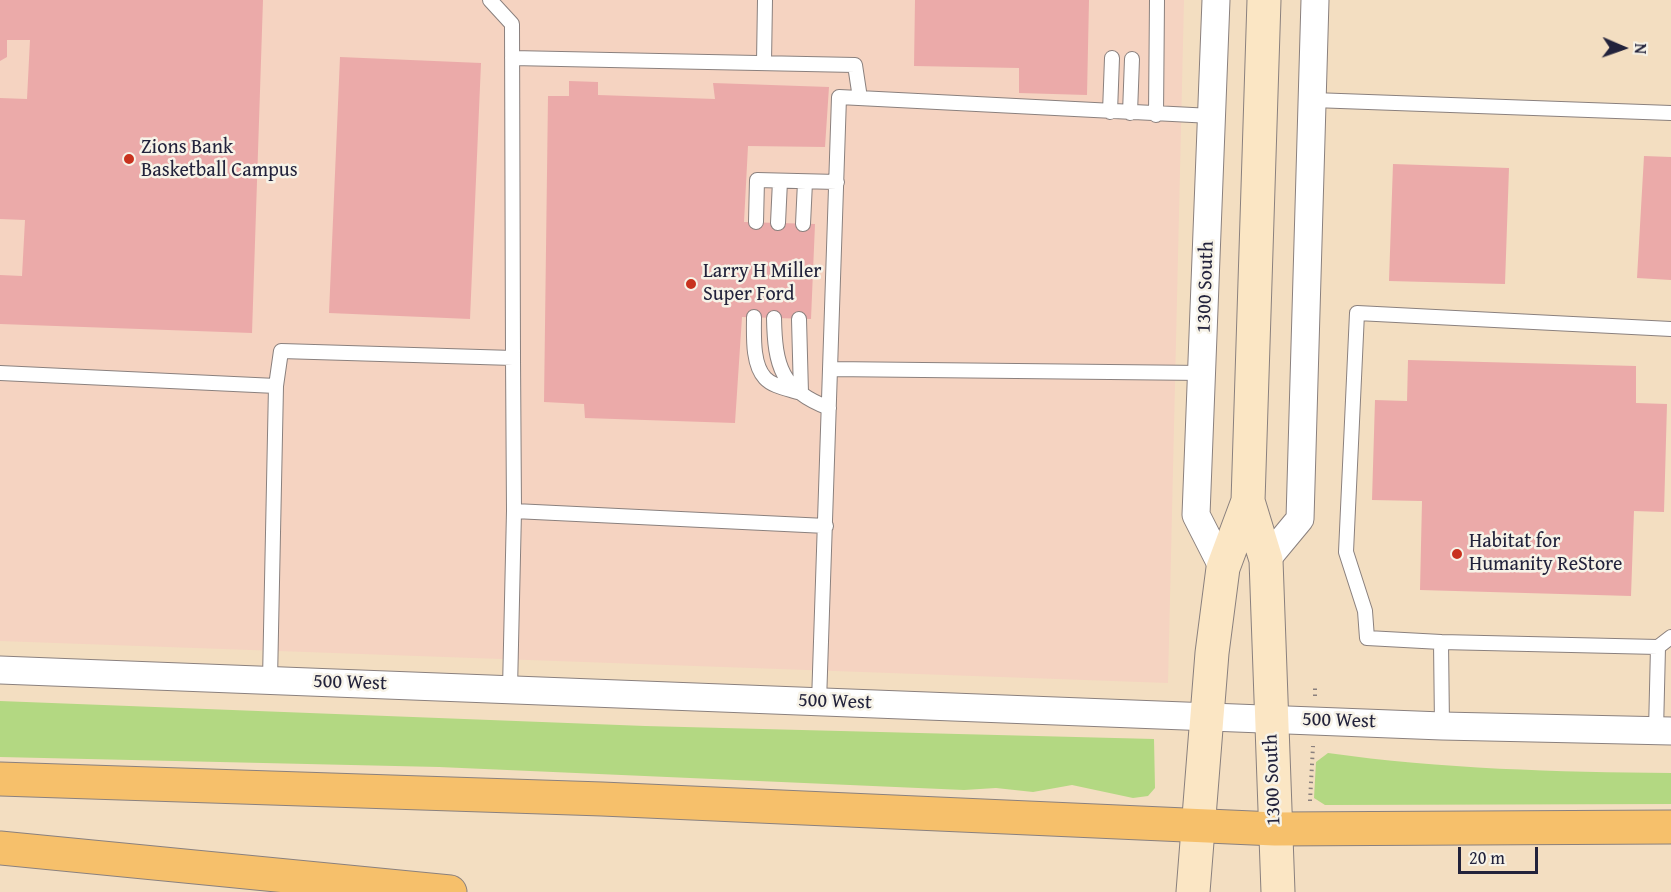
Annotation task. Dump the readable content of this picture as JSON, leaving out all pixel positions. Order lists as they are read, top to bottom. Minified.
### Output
{"streets":{"main road":["1300 South"],"street":["500 West"]},"crossings":[["1300 South","500 West"]],"places":["Zions Bank Basketball Campus","Larry H Miller Super Ford","Habitat for Humanity ReStore"],"scale_bar":"20 m","north":"right"}
